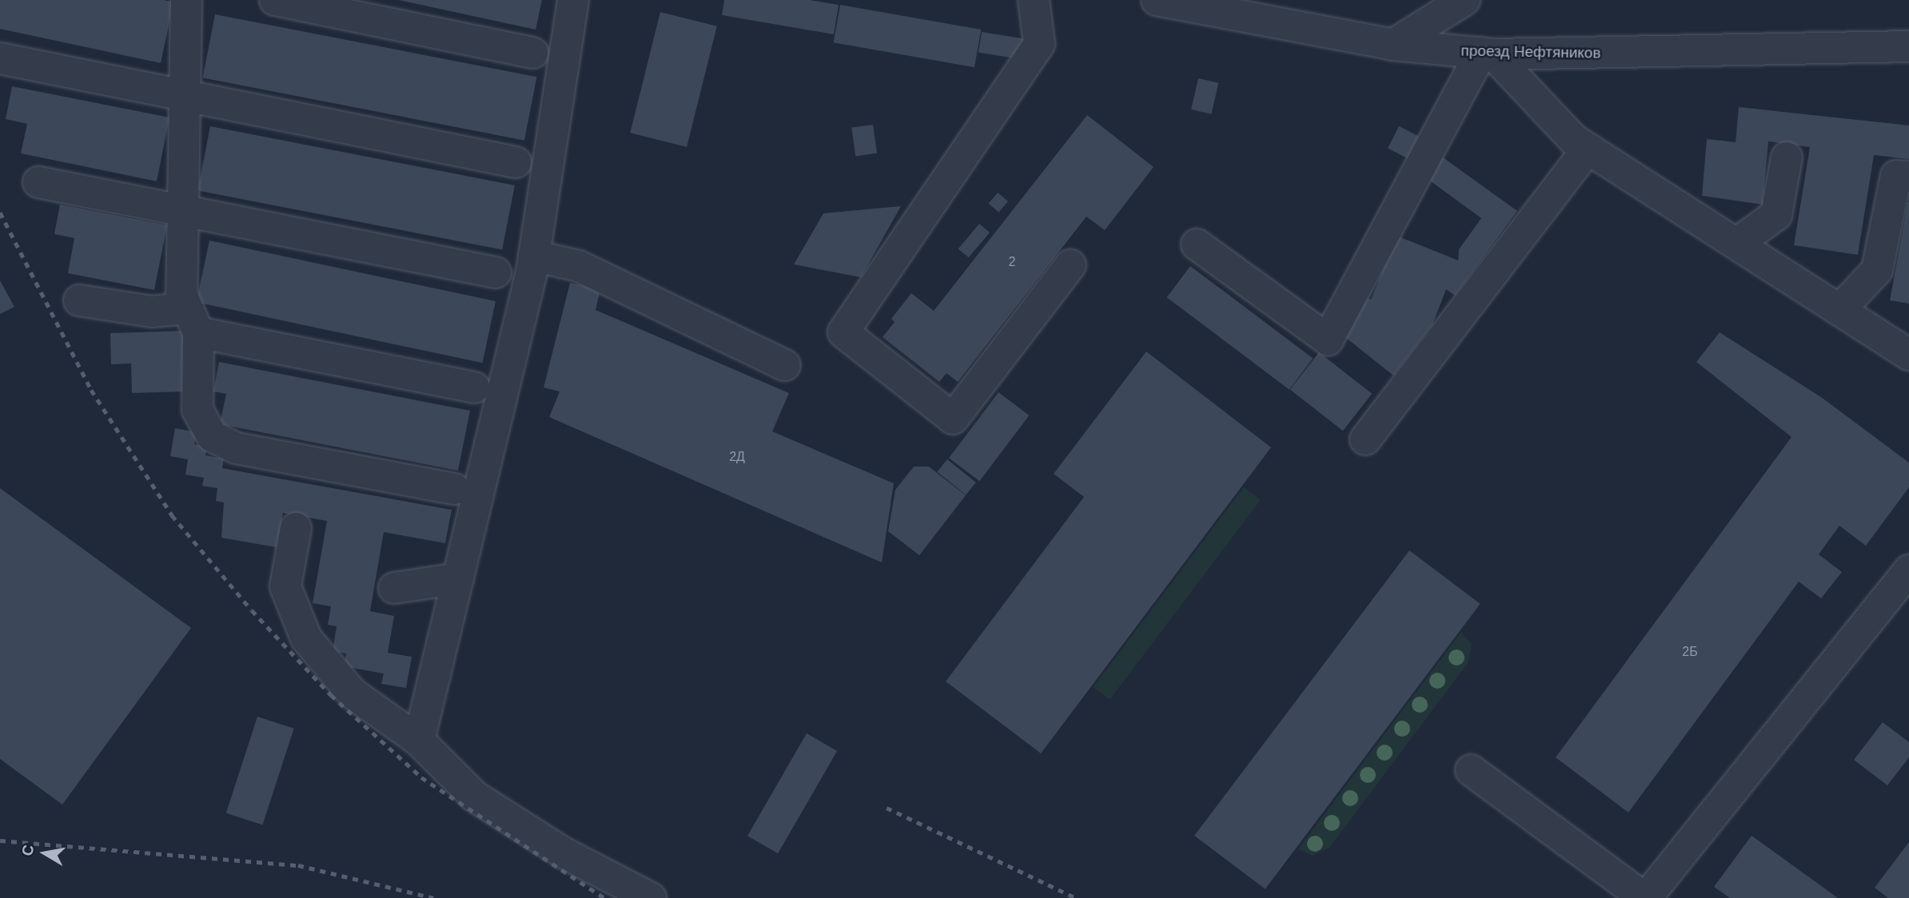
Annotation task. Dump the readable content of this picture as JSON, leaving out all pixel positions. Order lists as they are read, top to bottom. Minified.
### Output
{"streets":{"street":["проезд Нефтяников"]},"house_numbers":["2","2Д","2Б"],"north":"left"}
